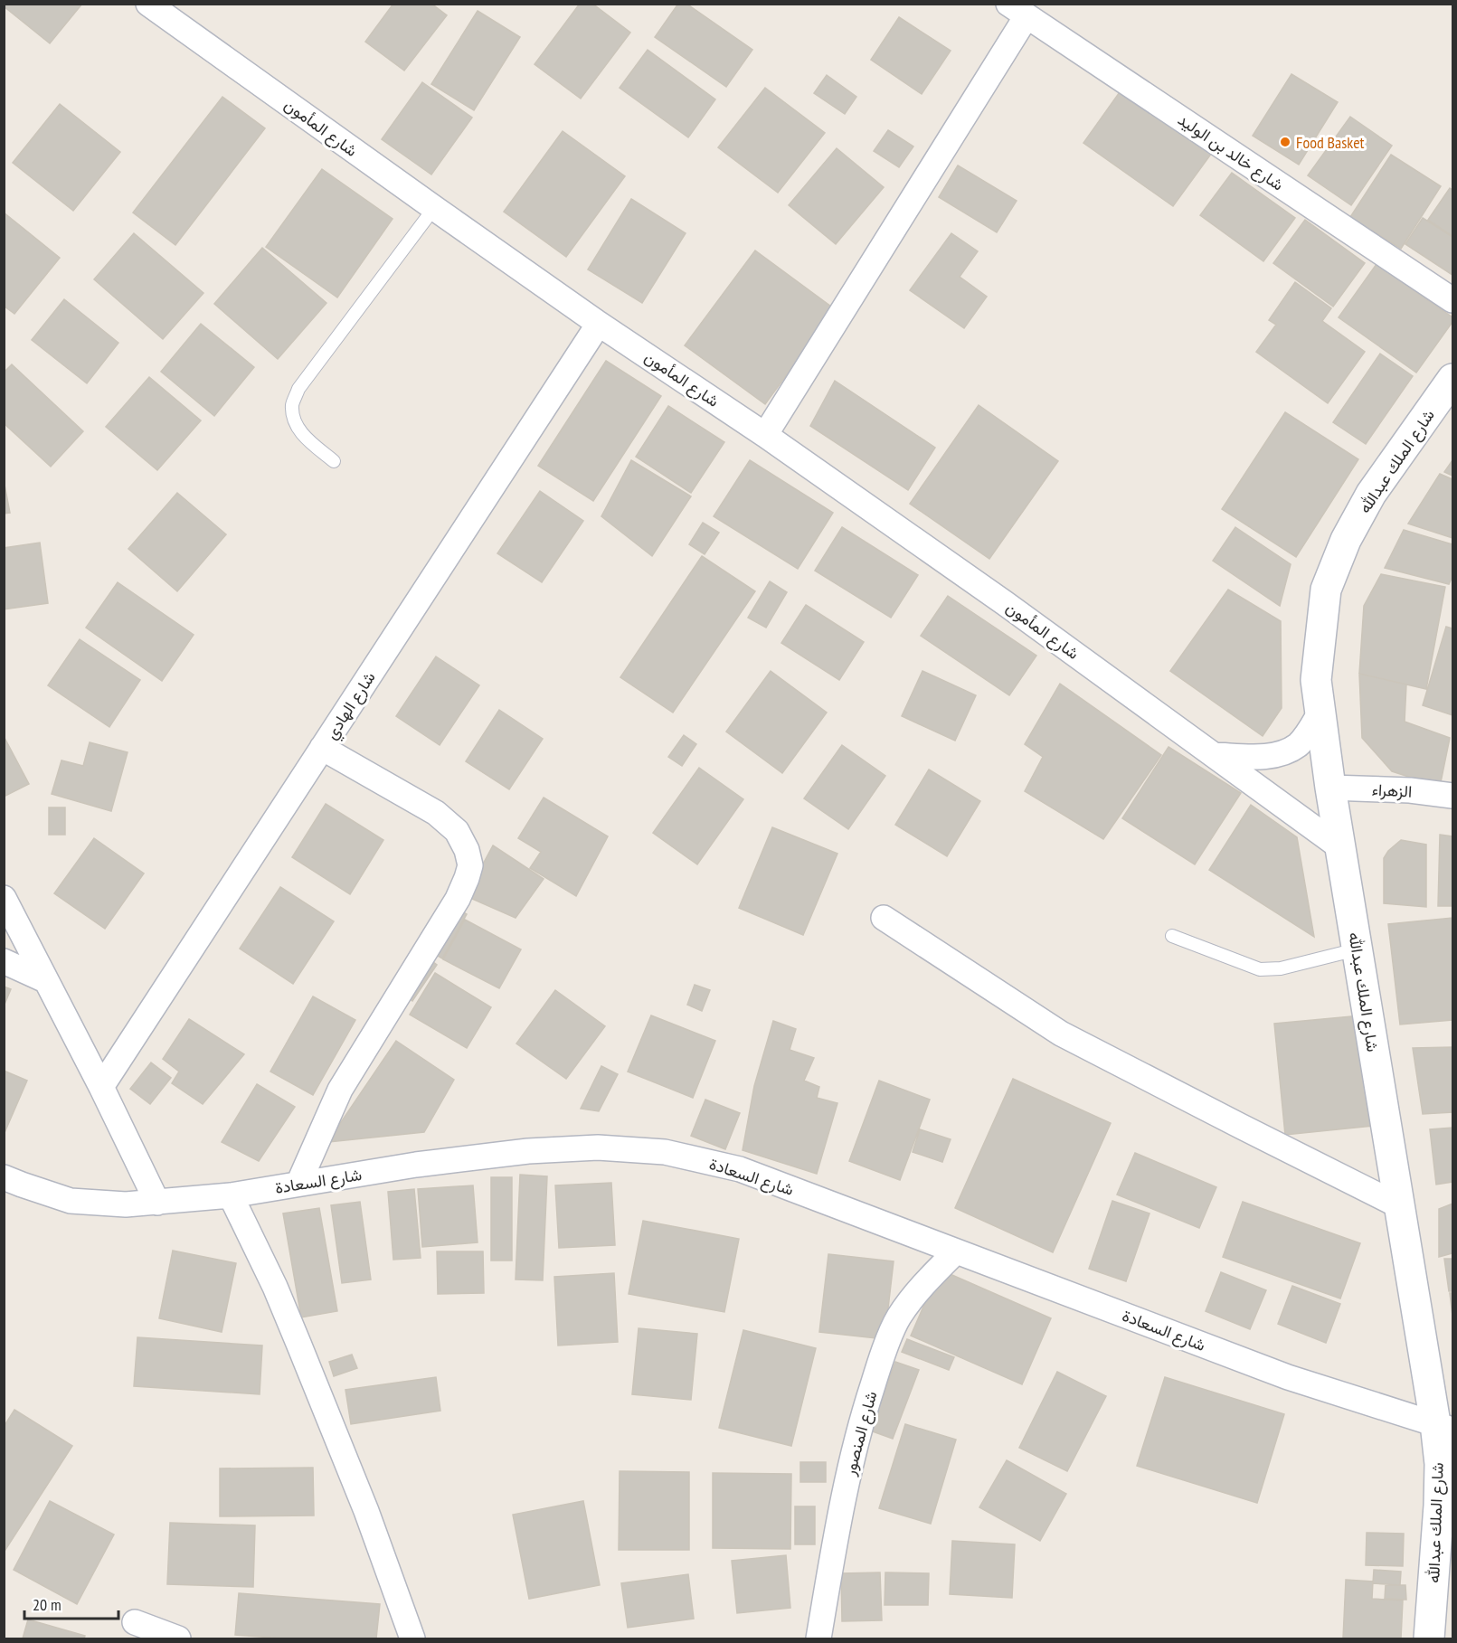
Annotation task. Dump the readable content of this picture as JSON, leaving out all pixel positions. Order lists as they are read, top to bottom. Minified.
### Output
{"streets":{"main road":["شارع الملك عبدالله"],"street":["شارع المأمون","شارع خالد بن الوليد","شارع الهادي","الزهراء","شارع السعادة","شارع المنصور"]},"crossings":[["شارع المأمون","شارع الملك عبدالله"],["شارع المأمون","شارع الهادي"],["شارع الملك عبدالله","الزهراء"],["شارع الملك عبدالله","شارع السعادة"],["شارع السعادة","شارع المنصور"]],"places":["Food Basket"],"scale_bar":"20 m"}
